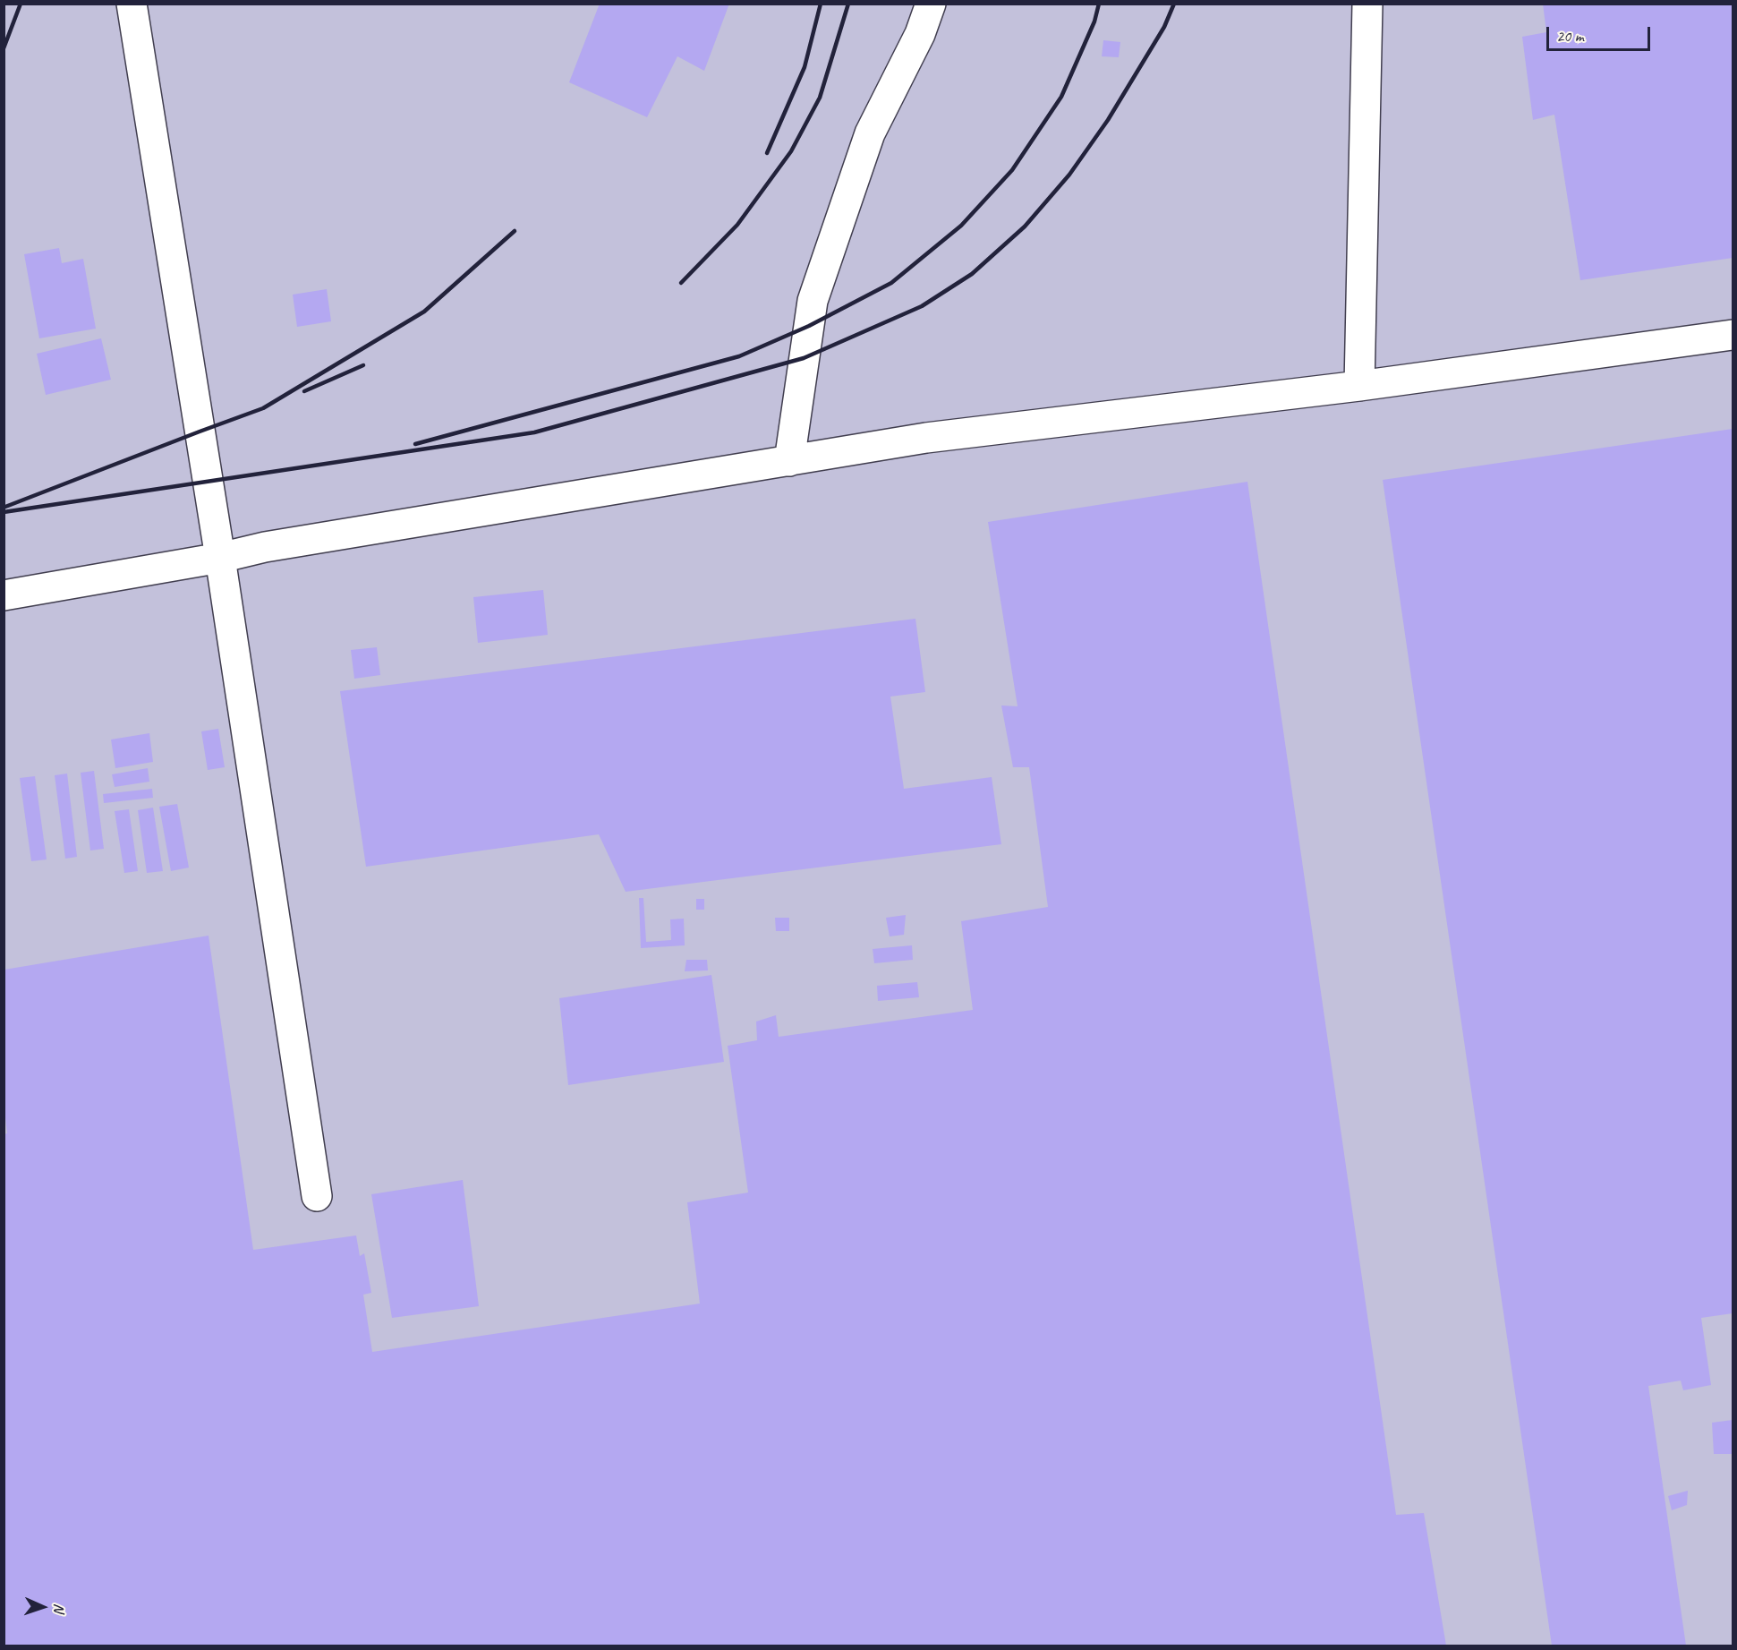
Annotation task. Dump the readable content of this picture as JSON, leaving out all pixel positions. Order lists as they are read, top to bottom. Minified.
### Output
{"scale_bar":"20 m","north":"right"}
